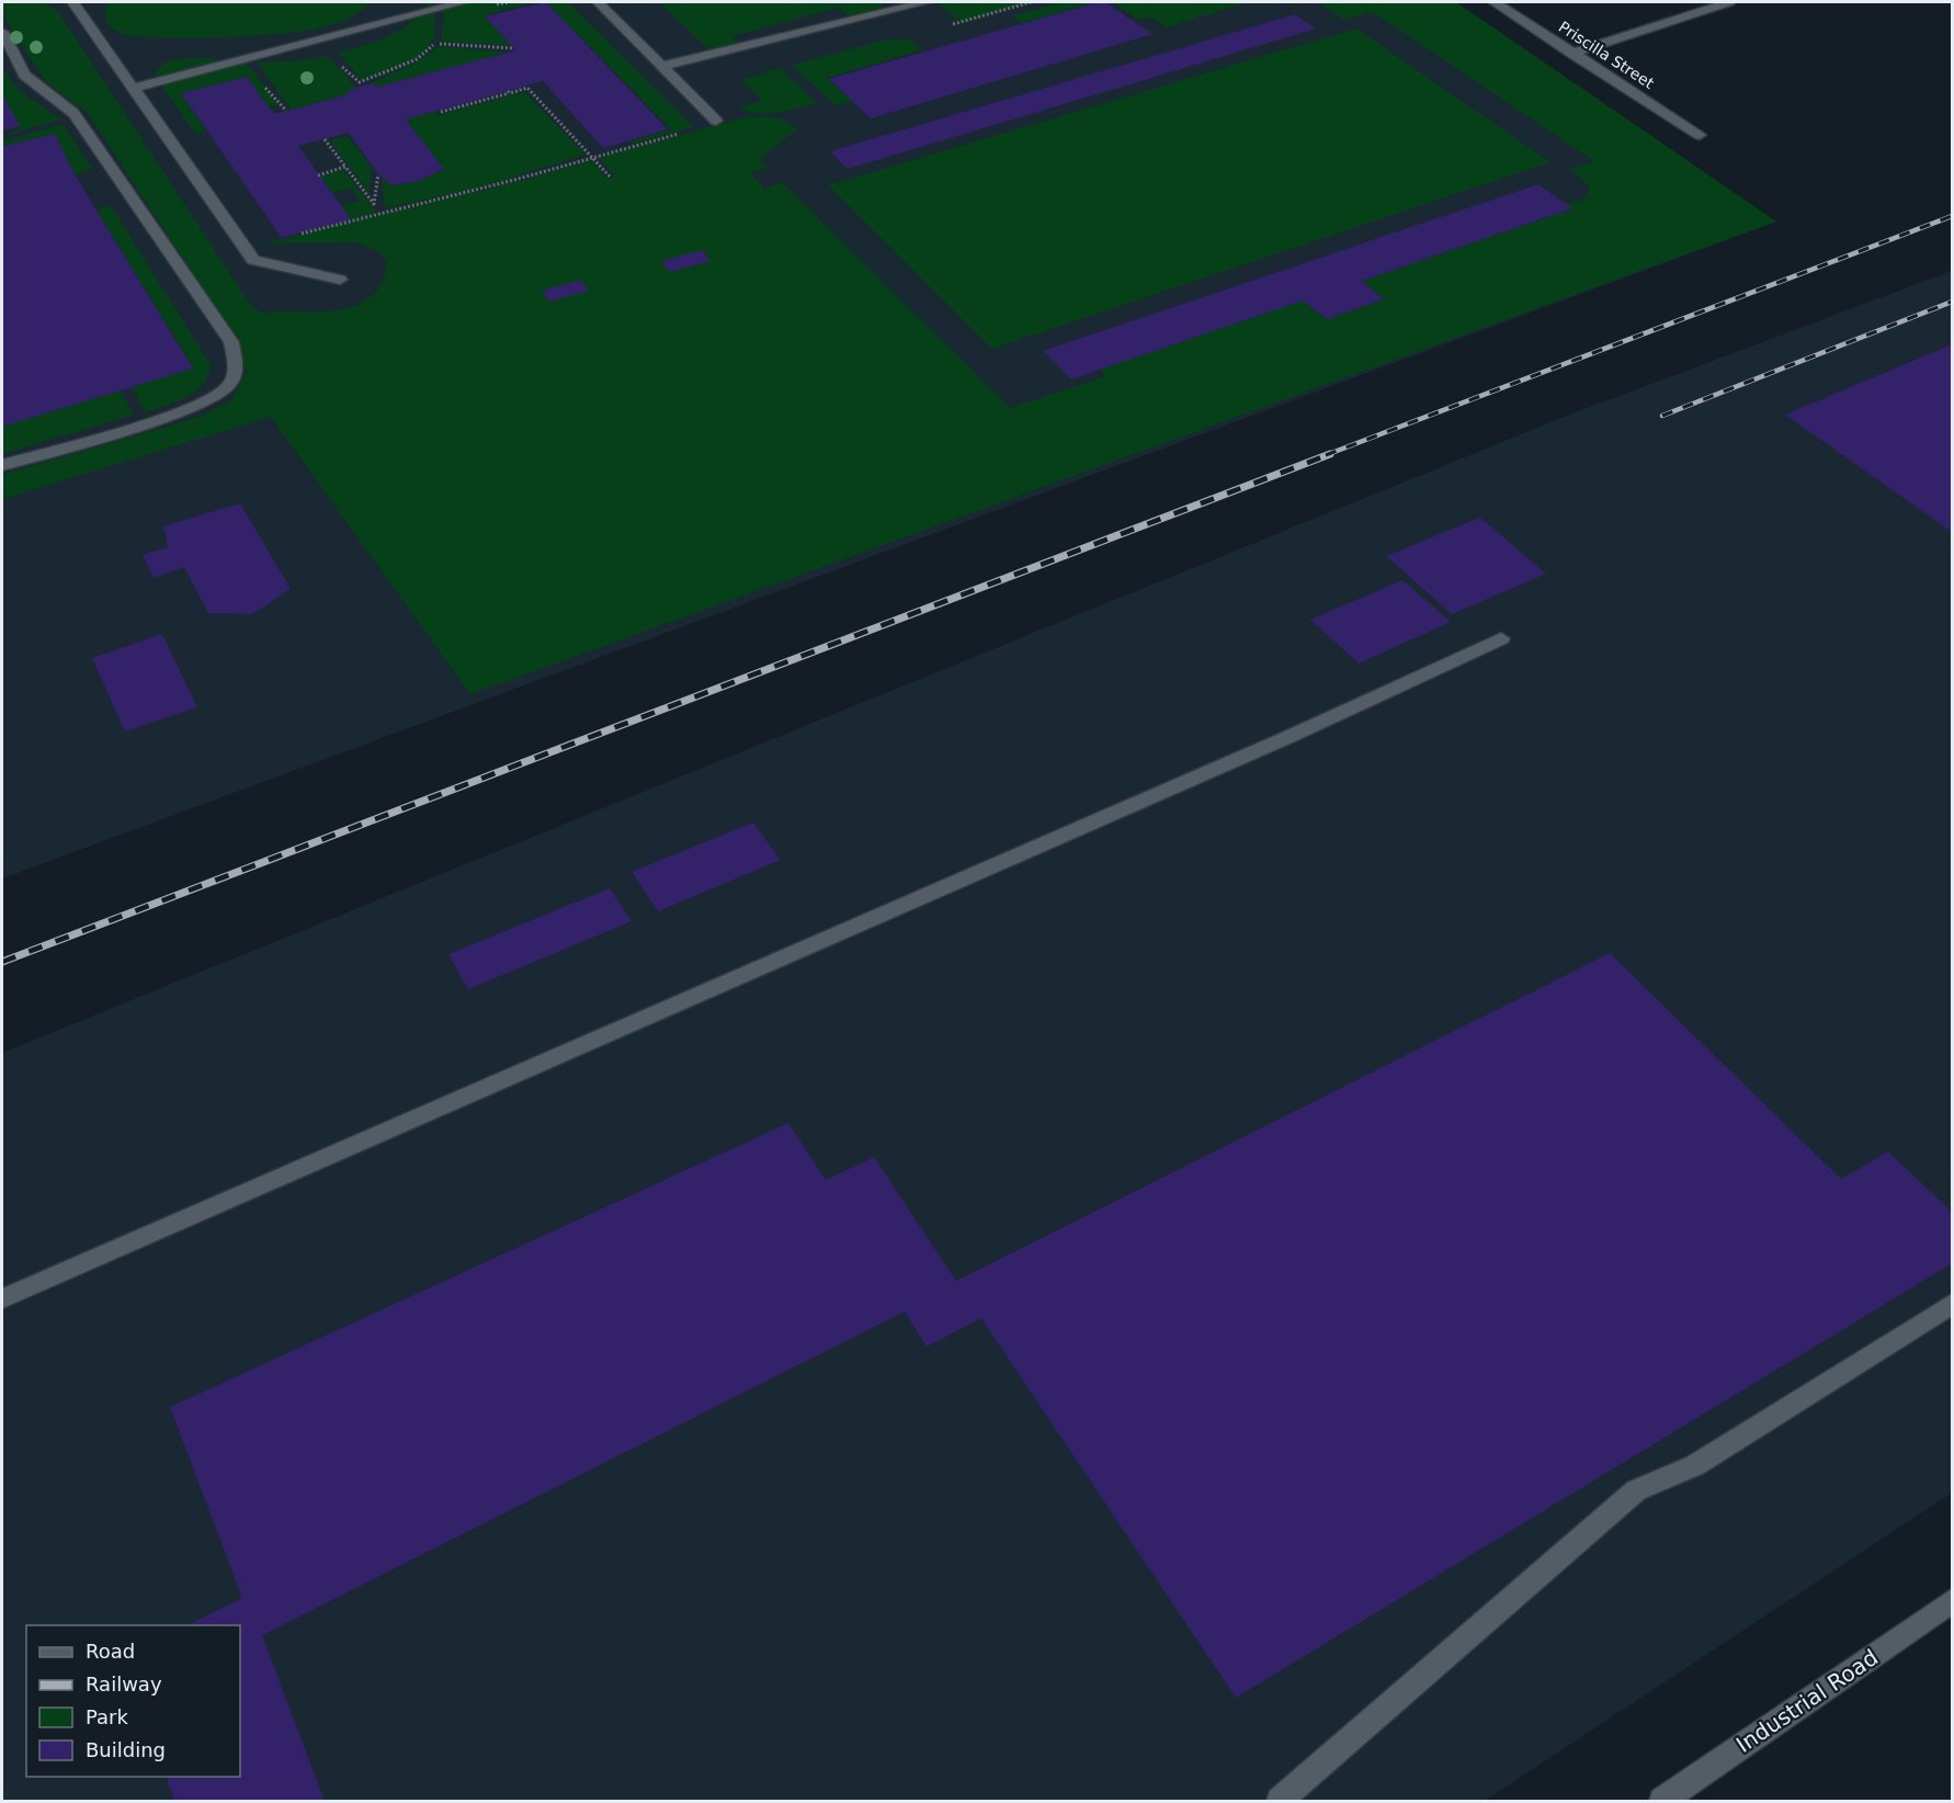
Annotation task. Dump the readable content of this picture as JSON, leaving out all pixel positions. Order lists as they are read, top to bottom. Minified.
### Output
{"streets":{"street":["Priscilla Street","Industrial Road"]},"legend":["Road","Railway","Park","Building"]}
